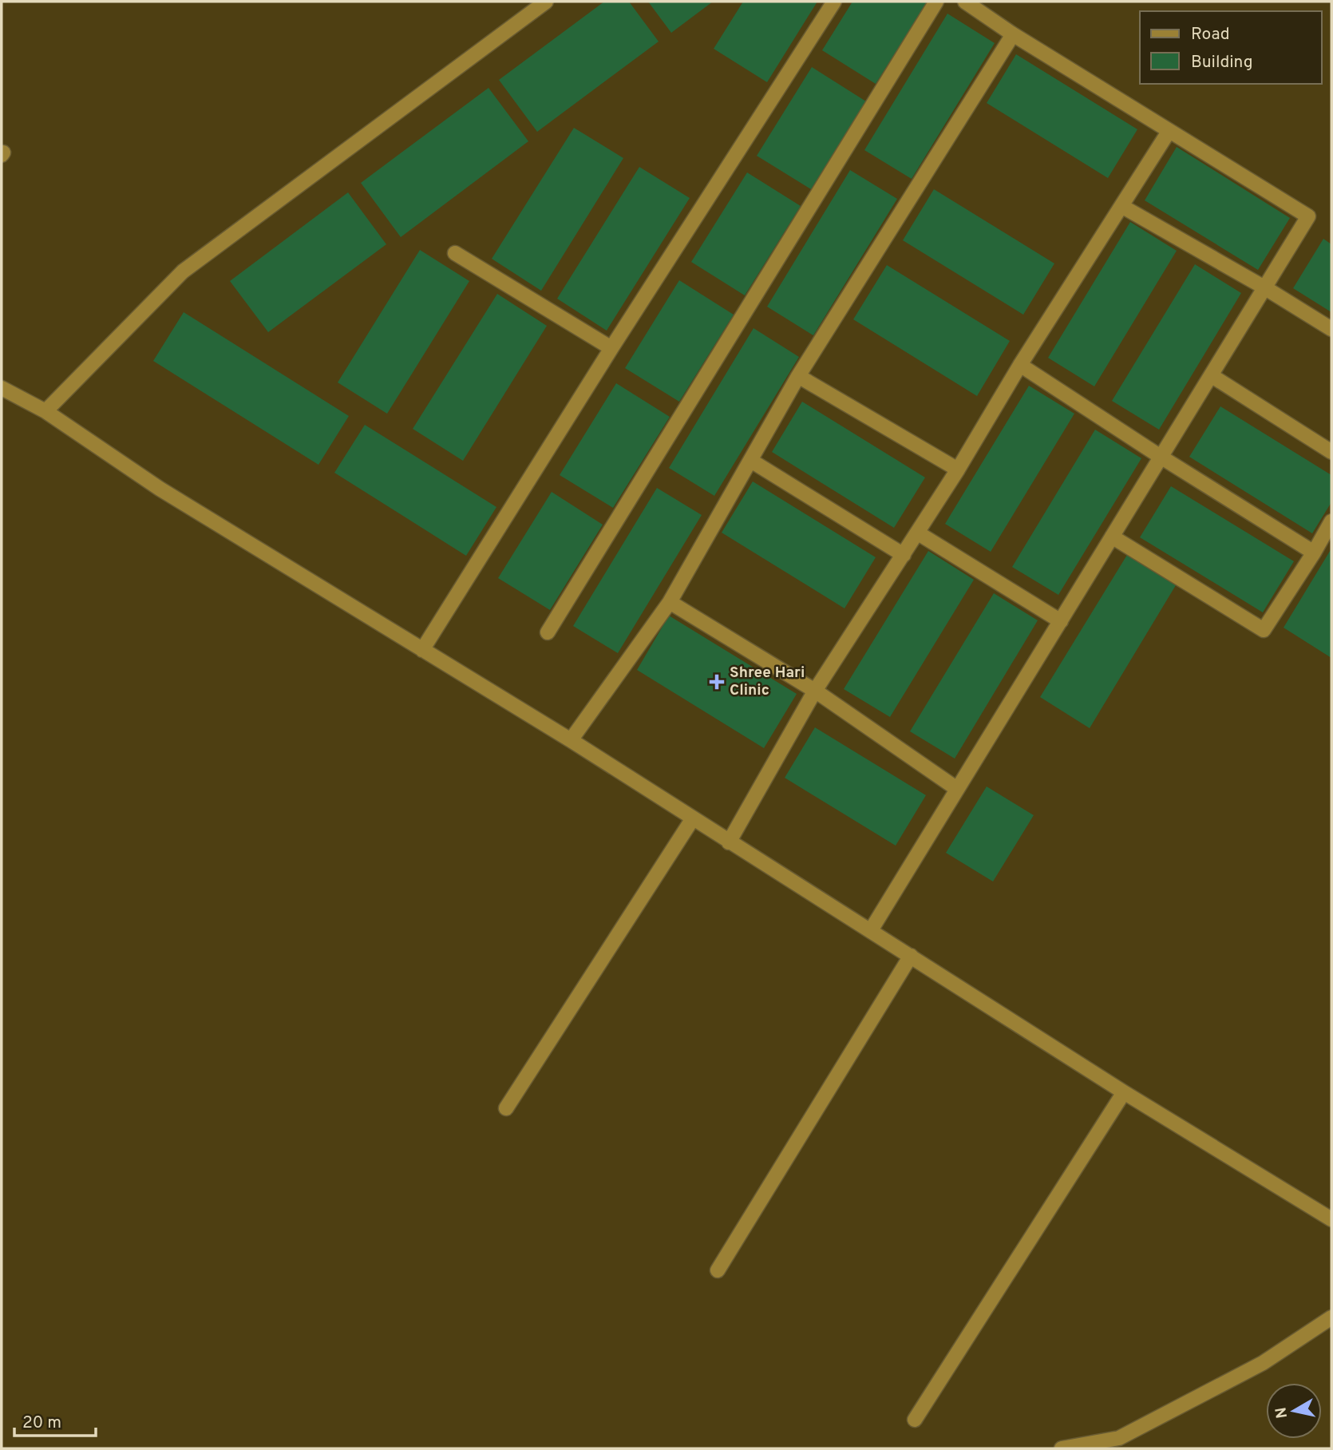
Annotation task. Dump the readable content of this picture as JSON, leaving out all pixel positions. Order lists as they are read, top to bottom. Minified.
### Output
{"places":{"health":["Shree Hari Clinic"]},"legend":["Road","Building"],"scale_bar":"20 m","north":"left"}
